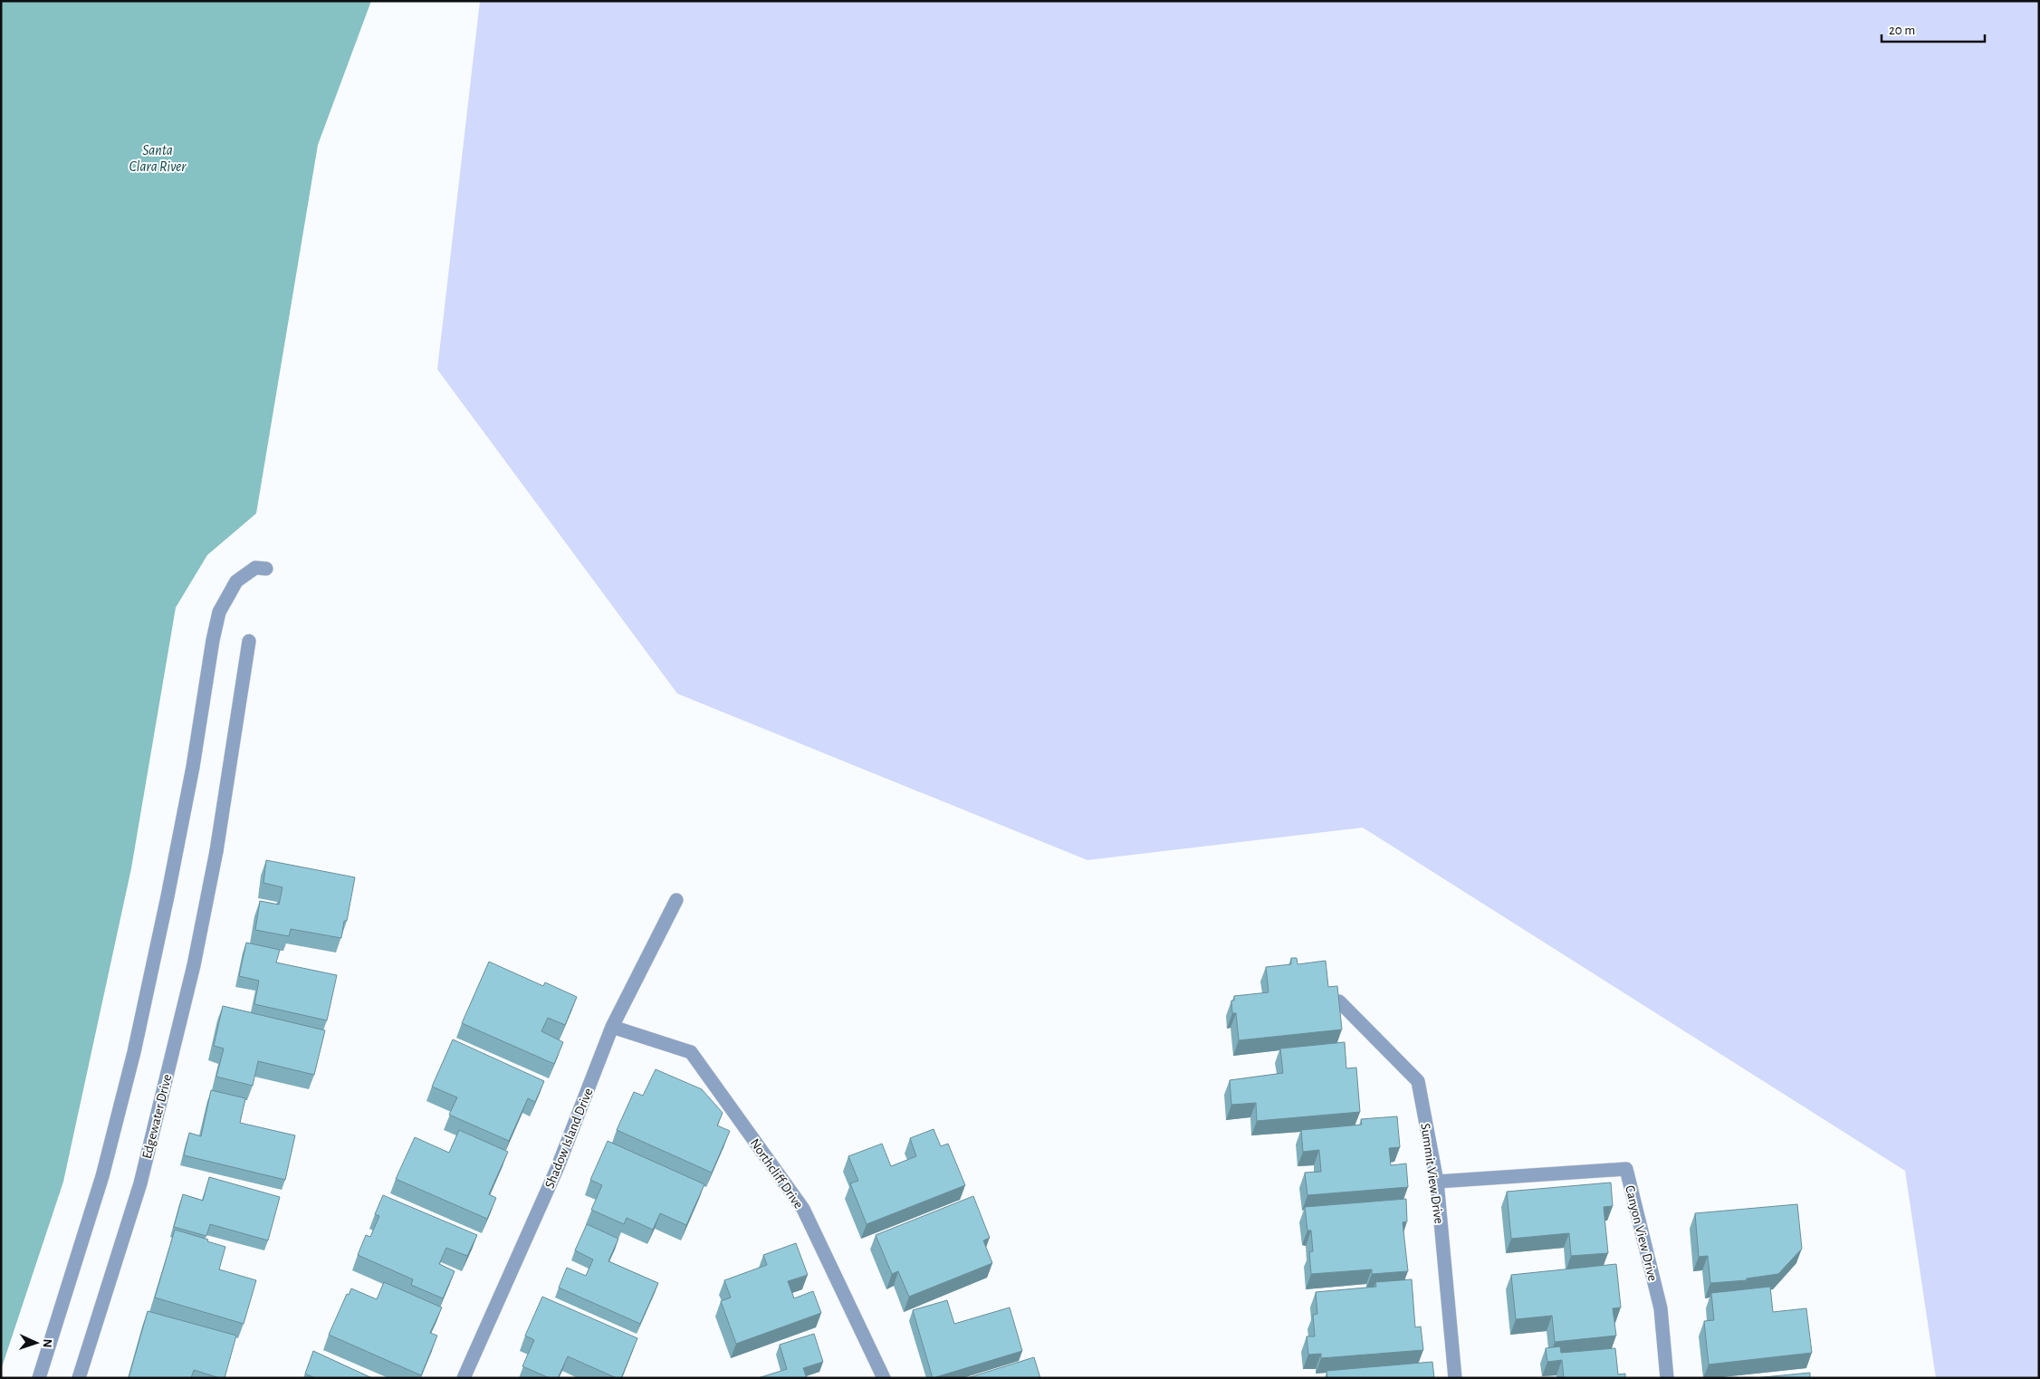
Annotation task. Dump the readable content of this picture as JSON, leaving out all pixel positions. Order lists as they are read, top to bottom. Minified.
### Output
{"streets":{"street":["Edgewater Drive","Shadow Island Drive","Northcliff Drive","Summit View Drive","Canyon View Drive"]},"crossings":[["Shadow Island Drive","Northcliff Drive"],["Summit View Drive","Canyon View Drive"]],"water":["Santa Clara River"],"scale_bar":"20 m","north":"right"}
